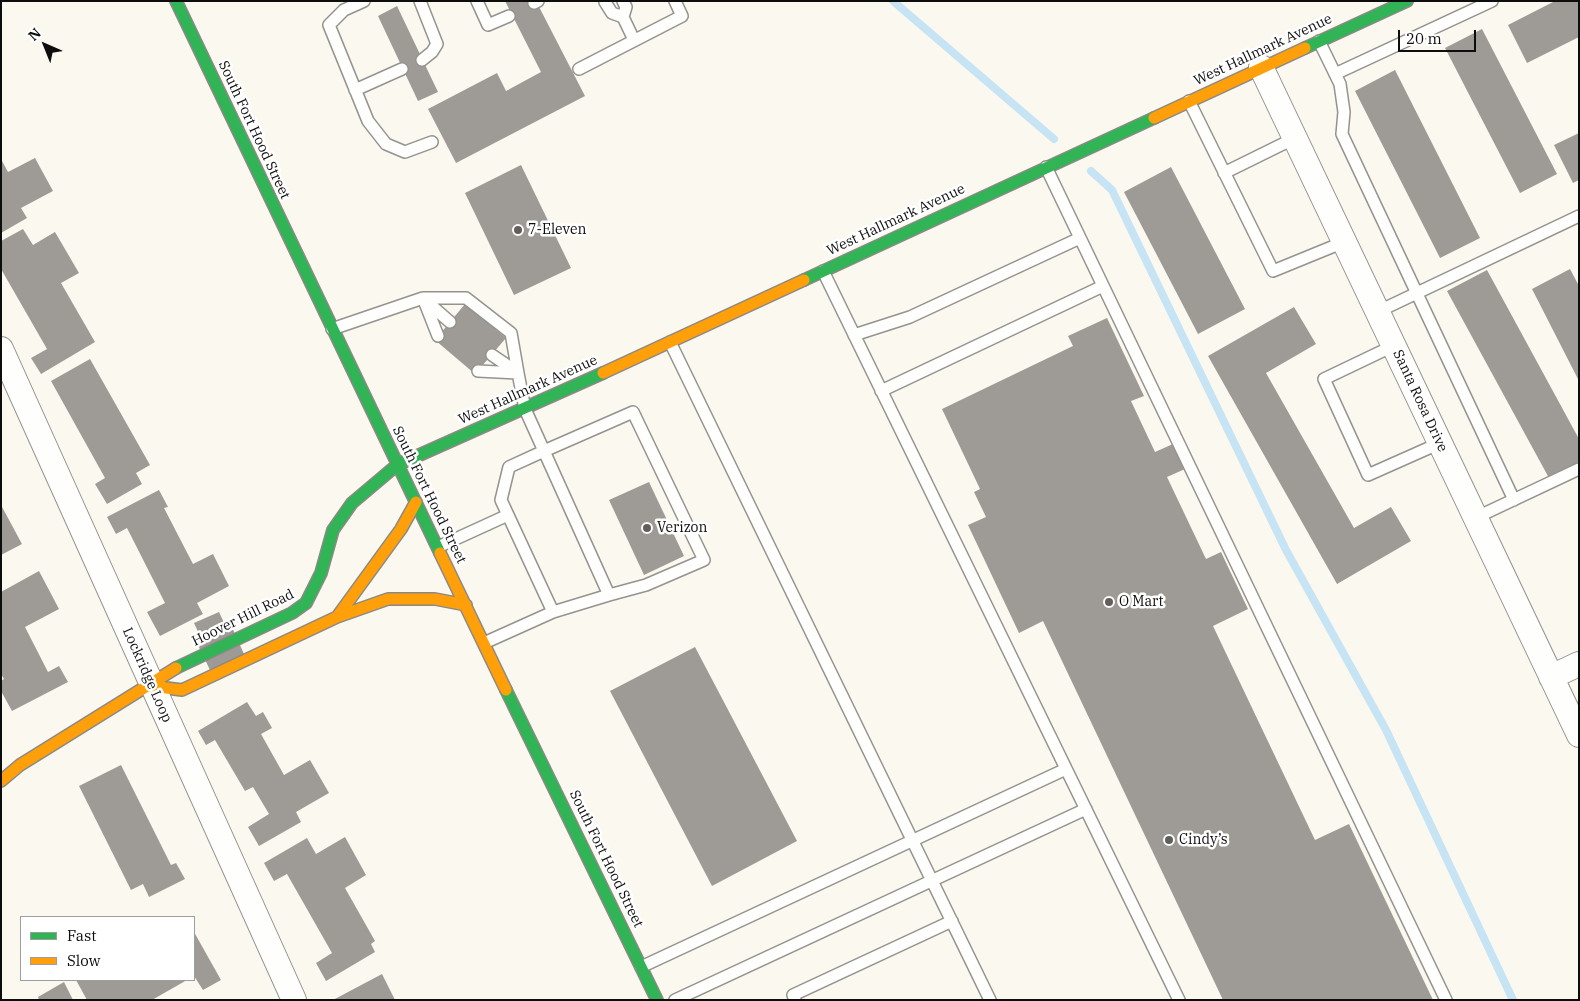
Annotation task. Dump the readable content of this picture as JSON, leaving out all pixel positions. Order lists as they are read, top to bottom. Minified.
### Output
{"streets":{"street":["West Hallmark Avenue","South Fort Hood Street","Santa Rosa Drive","Hoover Hill Road","Lockridge Loop"]},"crossings":[["West Hallmark Avenue","South Fort Hood Street"],["West Hallmark Avenue","Santa Rosa Drive"],["West Hallmark Avenue","Hoover Hill Road"],["South Fort Hood Street","Hoover Hill Road"],["Hoover Hill Road","Lockridge Loop"]],"places":["7-Eleven","Verizon","O Mart","Cindy’s"],"legend":["Fast","Slow"],"scale_bar":"20 m","north":"top left"}
